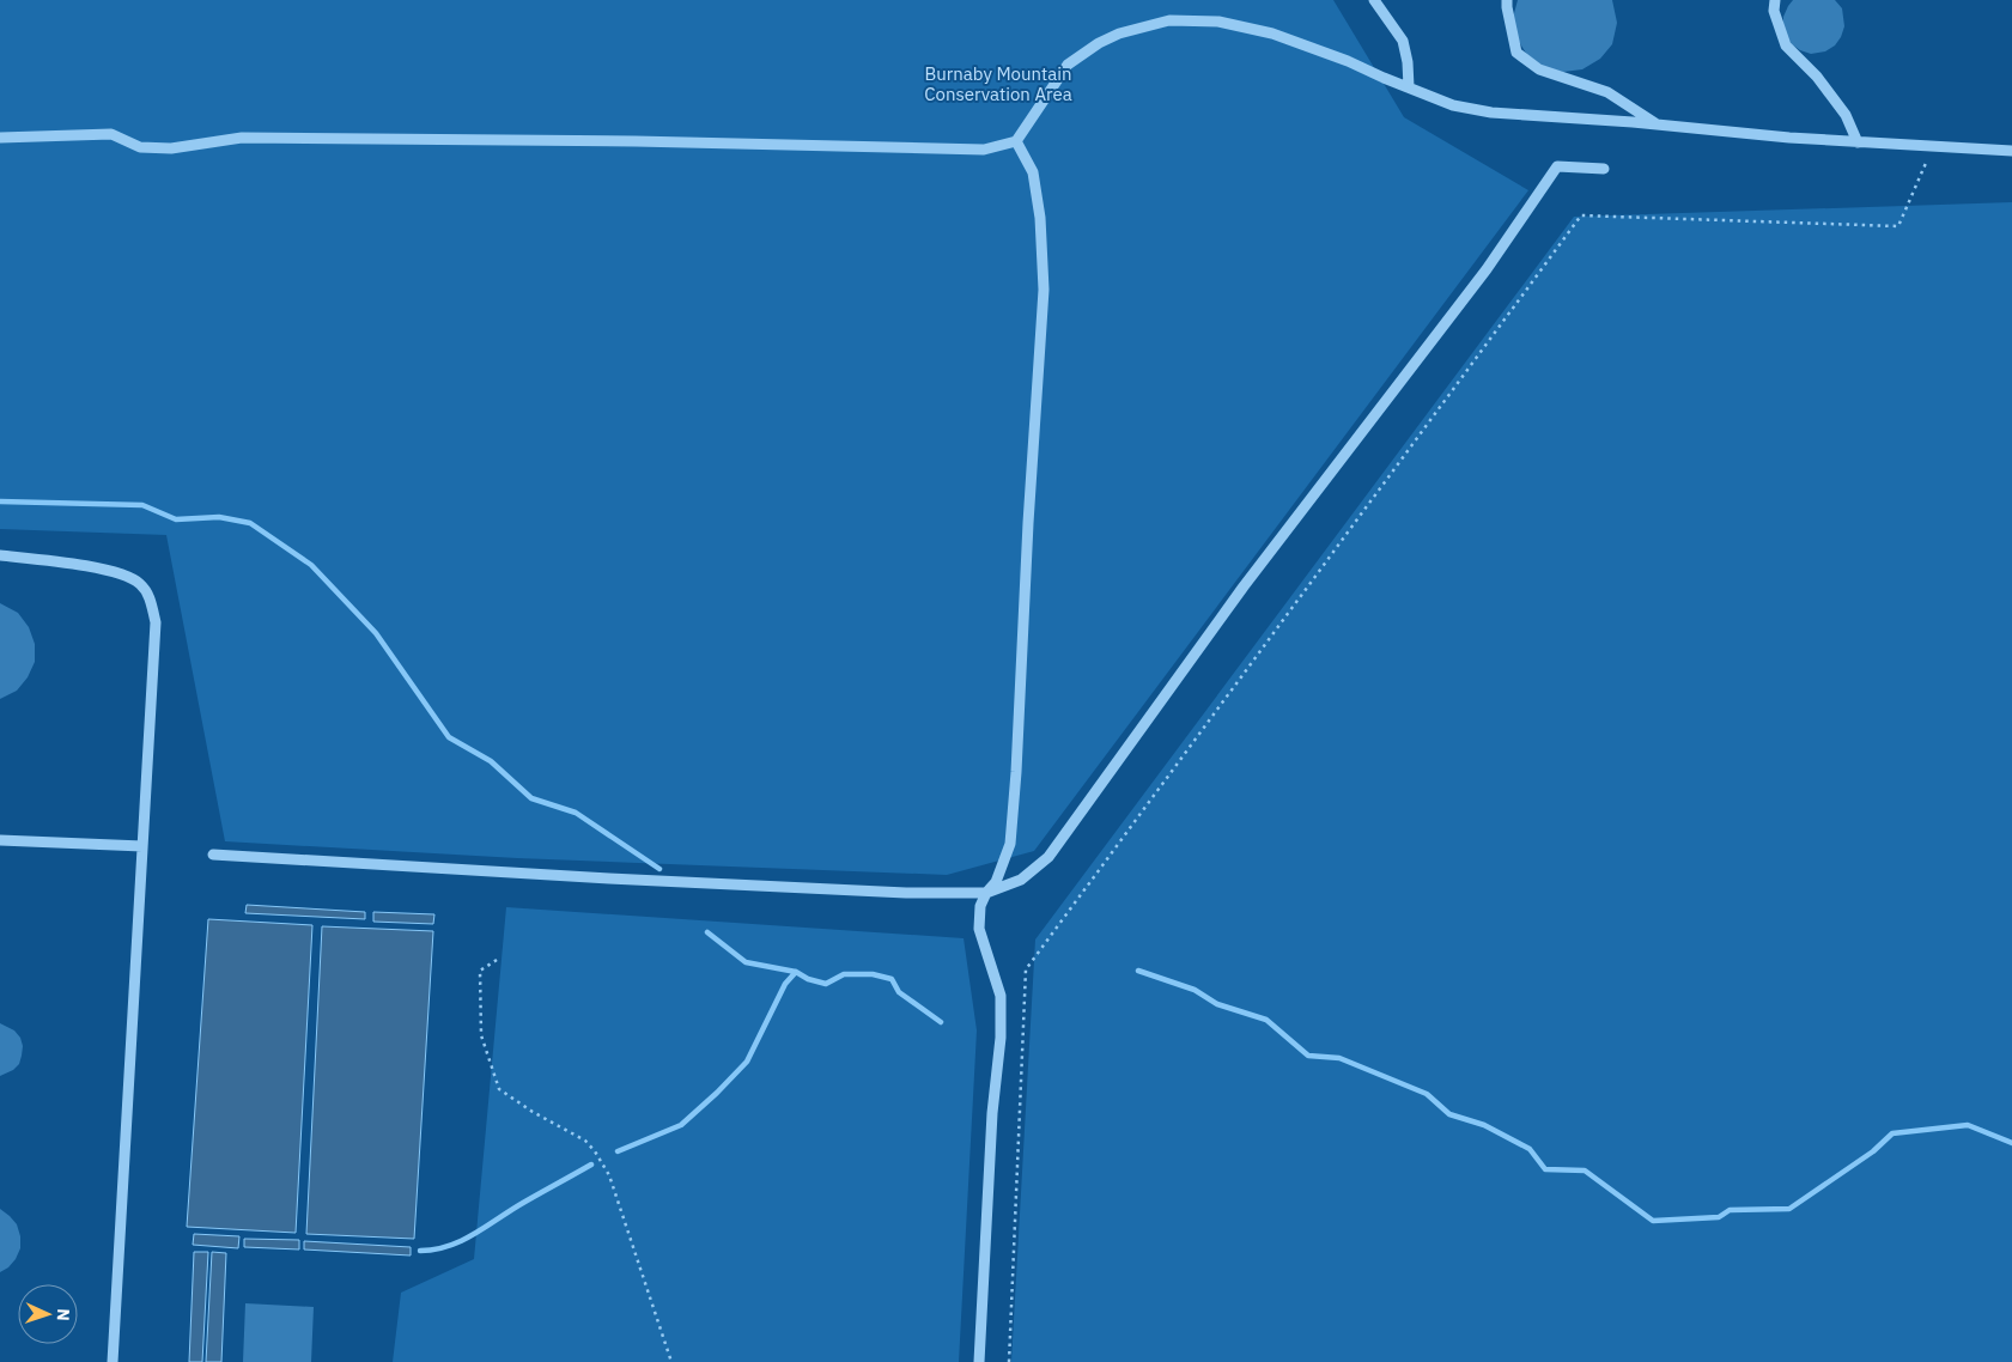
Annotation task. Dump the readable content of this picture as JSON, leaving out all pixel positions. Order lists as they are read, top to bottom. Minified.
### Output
{"parks":["Burnaby Mountain Conservation Area"],"north":"right"}
